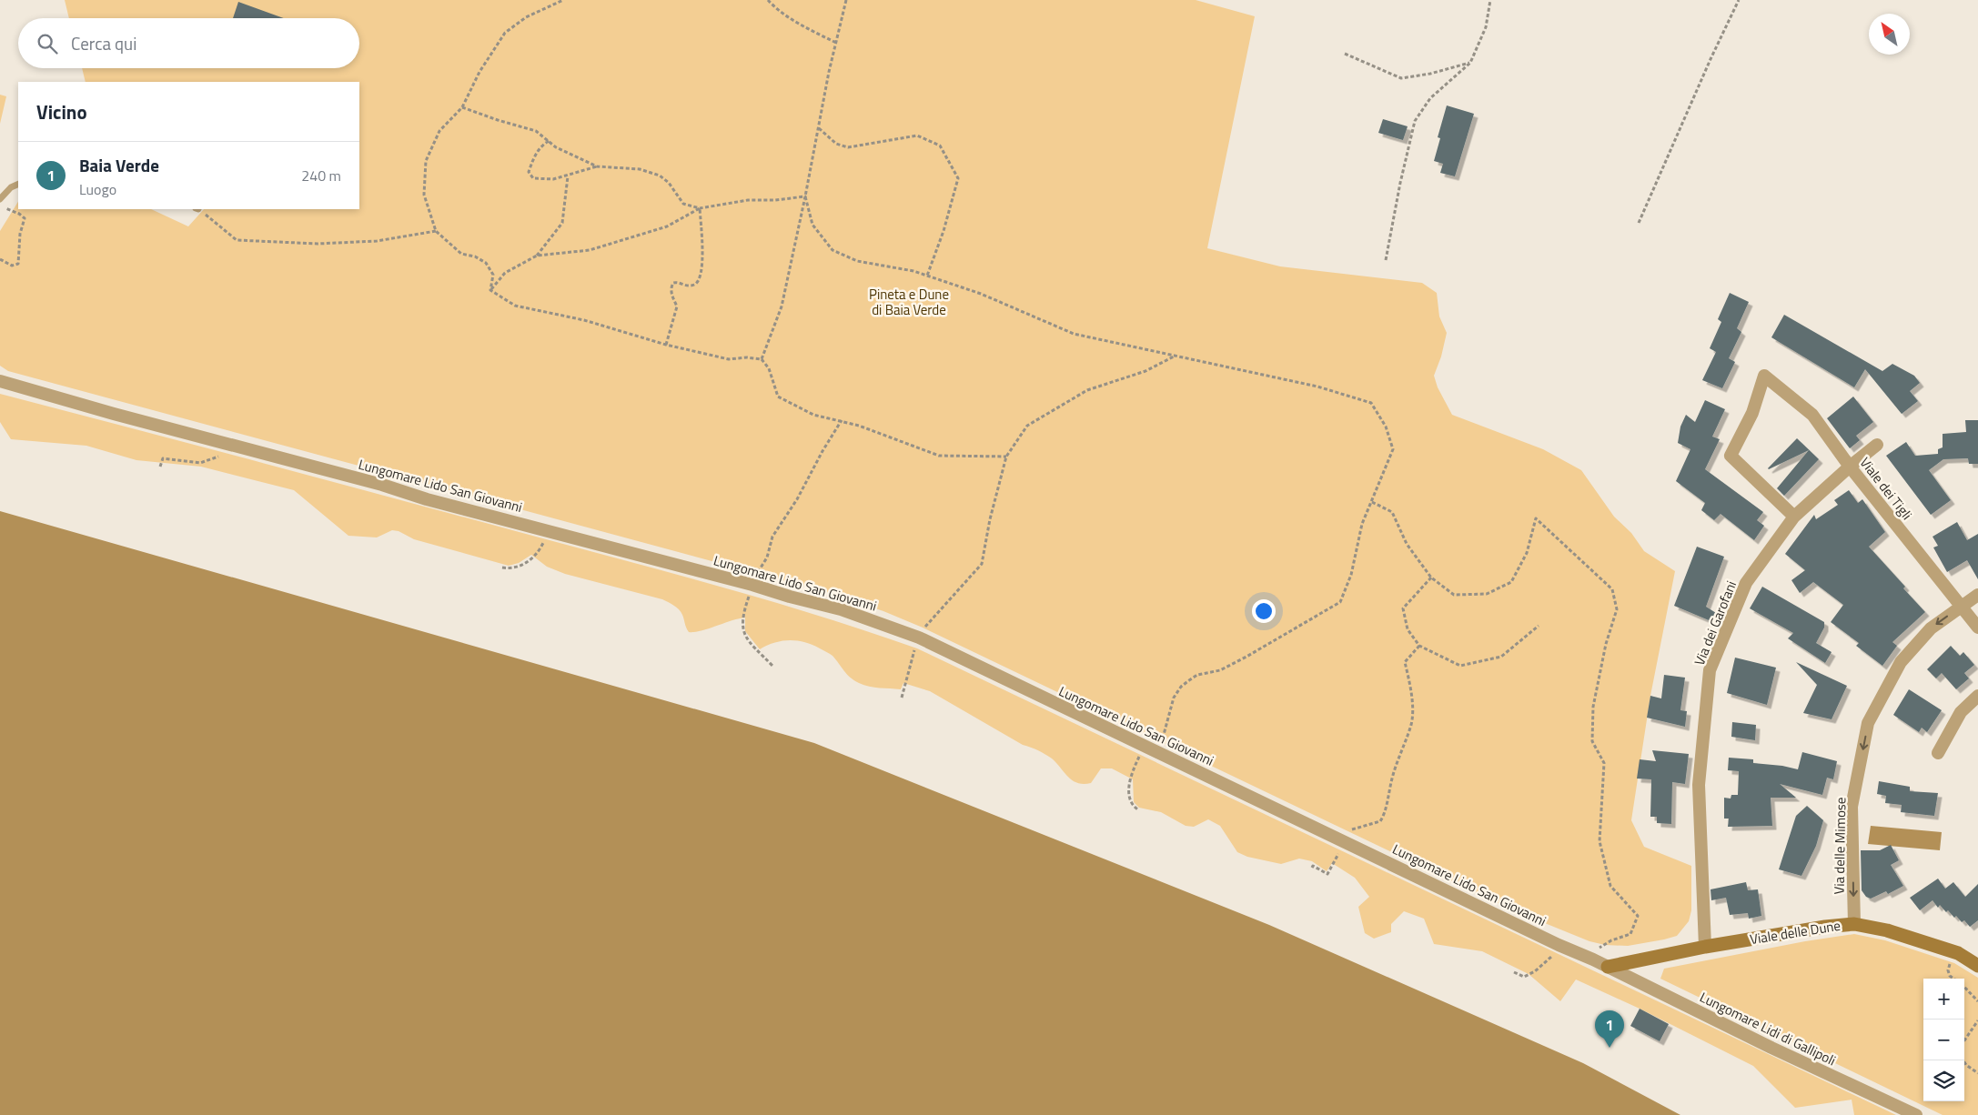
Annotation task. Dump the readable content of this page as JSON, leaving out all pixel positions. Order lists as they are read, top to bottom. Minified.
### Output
{"streets":{"street":["Lungomare Lido San Giovanni","Viale dei Tigli","Via dei Garofani","Via delle Mimose","Viale delle Dune","Lungomare Lidi di Gallipoli"]},"crossings":[["Lungomare Lido San Giovanni","Viale delle Dune"],["Lungomare Lido San Giovanni","Lungomare Lidi di Gallipoli"],["Viale dei Tigli","Via dei Garofani"],["Viale dei Tigli","Via delle Mimose"],["Via dei Garofani","Viale delle Dune"],["Via delle Mimose","Viale delle Dune"],["Viale delle Dune","Lungomare Lidi di Gallipoli"]],"one_way":["Via delle Mimose"],"parks":["Pineta e Dune di Baia Verde"],"north":"top left","page":{"search":"Cerca qui","heading":"Vicino","list":[{"mark":"1","name":"Baia Verde","note":"Luogo","value":"240 m"}],"map_buttons":["+","−"],"pins":"1"}}
